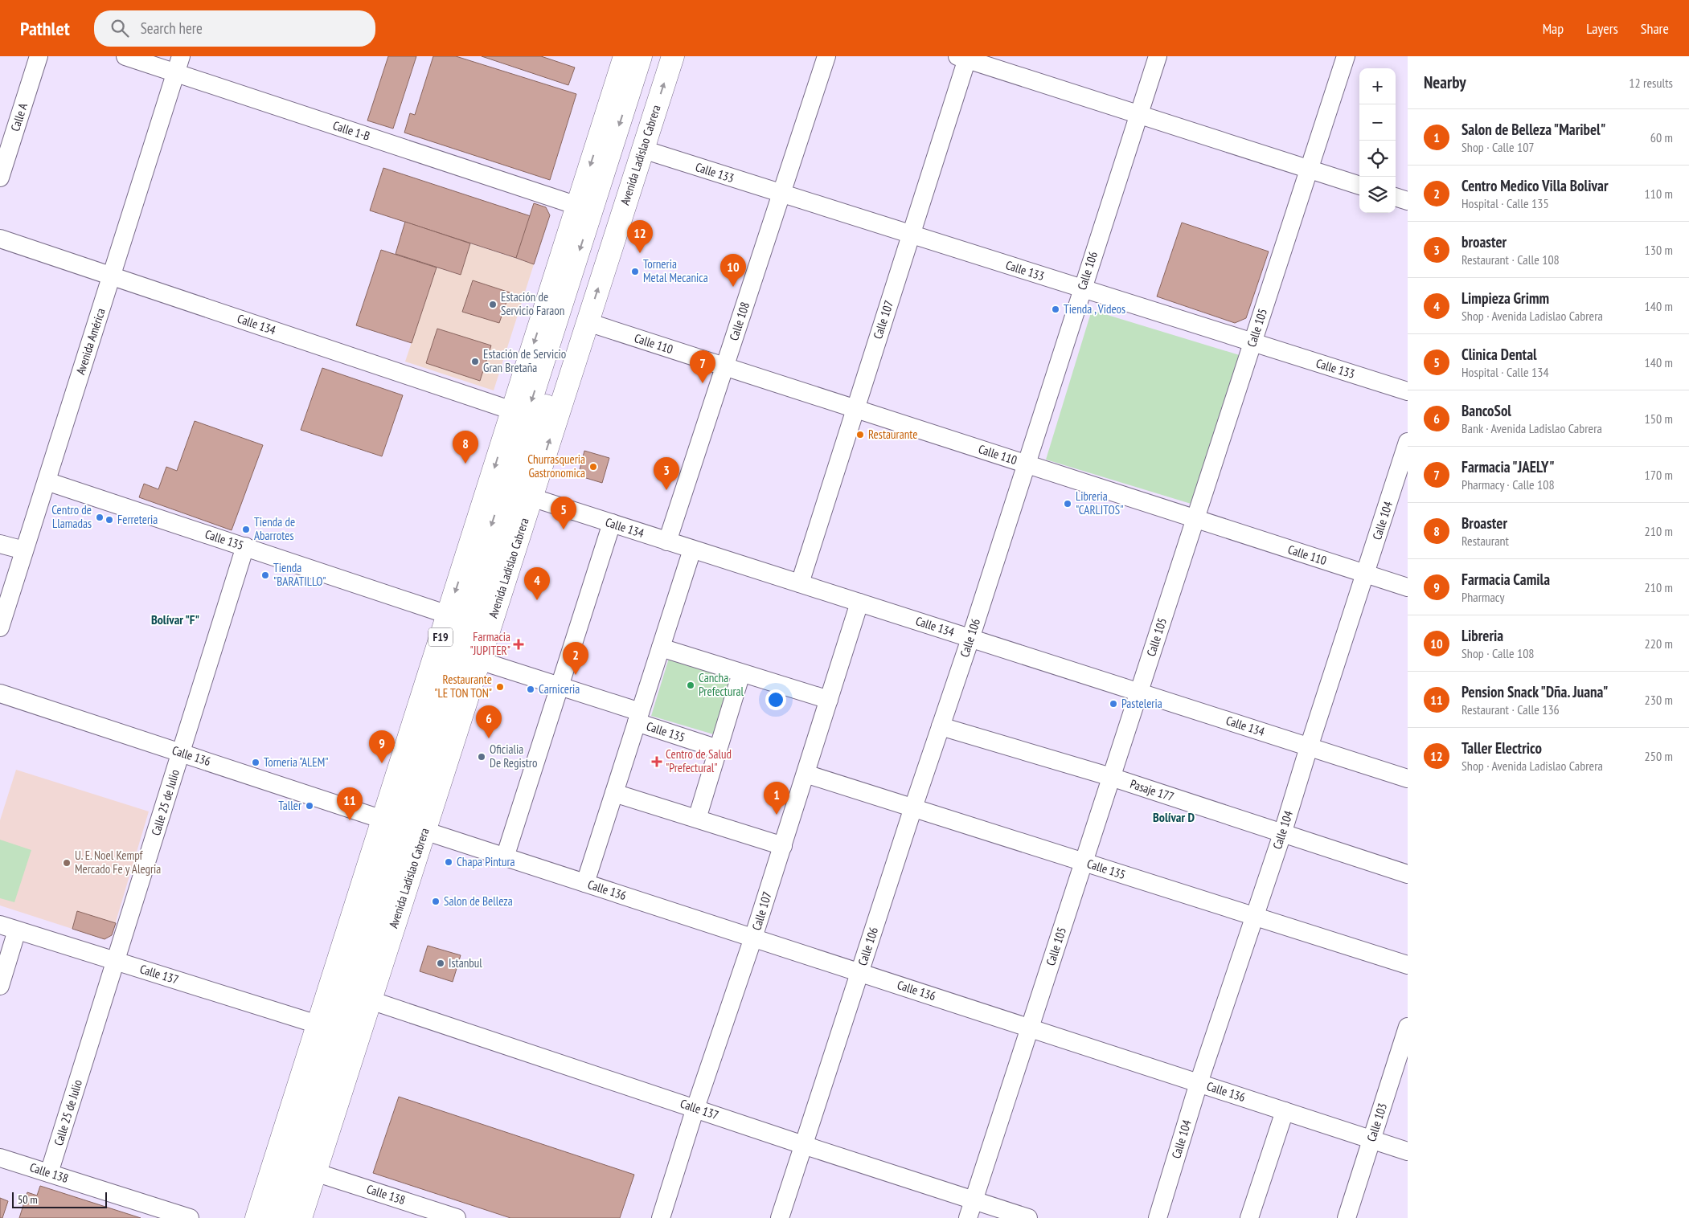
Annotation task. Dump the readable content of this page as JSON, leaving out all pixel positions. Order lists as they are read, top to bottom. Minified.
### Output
{"streets":{"main road":["Avenida Ladislao Cabrera","F19"],"street":["Calle A","Calle 1-B","Calle 133","Calle 106","Calle 107","Calle 108","Calle 134","Calle 105","Avenida América","Calle 110","Calle 104","Calle 135","Calle 136","Pasaje 177","Calle 25 de Julio","Calle 137","Calle 103","Calle 138"]},"crossings":[["Calle 1-B","Avenida América"],["Calle 1-B","F19"],["Avenida Ladislao Cabrera","Calle 133"],["Avenida Ladislao Cabrera","Calle 134"],["Avenida Ladislao Cabrera","Calle 110"],["Avenida Ladislao Cabrera","Calle 135"],["Avenida Ladislao Cabrera","Calle 136"],["Avenida Ladislao Cabrera","Calle 137"],["Avenida Ladislao Cabrera","Calle 138"],["Calle 133","Calle 106"],["Calle 133","Calle 107"],["Calle 133","Calle 108"],["Calle 133","Calle 105"],["Calle 106","Calle 134"],["Calle 106","Calle 110"],["Calle 106","Calle 135"],["Calle 106","Calle 136"],["Calle 106","Pasaje 177"],["Calle 106","Calle 137"],["Calle 107","Calle 134"],["Calle 107","Calle 110"],["Calle 107","Calle 135"],["Calle 107","Calle 136"],["Calle 107","Calle 137"],["Calle 108","Calle 134"],["Calle 108","Calle 110"],["Calle 134","Calle 105"],["Calle 134","Avenida América"],["Calle 134","Calle 104"],["Calle 134","F19"],["Calle 105","Calle 110"],["Calle 105","Calle 135"],["Calle 105","Calle 136"],["Calle 105","Pasaje 177"],["Calle 105","Calle 137"],["Avenida América","Calle 135"],["Calle 110","Calle 104"],["Calle 104","Calle 135"],["Calle 104","Calle 136"],["Calle 104","Pasaje 177"],["Calle 135","F19"],["Calle 135","Calle 25 de Julio"],["F19","Calle 136"],["F19","Calle 137"],["Calle 136","Calle 25 de Julio"],["Calle 136","Calle 103"],["Calle 25 de Julio","Calle 137"],["Calle 25 de Julio","Calle 138"]],"districts":["Bolívar \"F\"","Bolívar D"],"places":{"other":["Torneria Metal Mecanica","Estación de Servicio Faraon","Tienda , Videos","Estación de Servicio Gran Bretaña","Restaurante","Churrasqueria Gastronomica","Libreria \"CARLITOS\"","Centro de Llamadas","Ferreteria","Tienda de Abarrotes","Tienda \"BARATILLO\"","Cancha Prefectural","Restaurante \"LE TON TON\"","Carniceria","Pasteleria","Oficialia De Registro","Torneria \"ALEM\"","Taller","Chapa Pintura","U. E. Noel Kempf Mercado Fe y Alegria","Salon de Belleza","Istanbul"],"health":["Farmacia \"JUPITER\"","Centro de Salud \"Prefectural\""]},"scale_bar":"50 m","page":{"header":"Pathlet","search":"Search here","nav":["Map","Layers","Share"],"heading":["Nearby","12 results"],"map_buttons":["+","−"],"list":[{"mark":"1","name":"Salon de Belleza \"Maribel\"","note":"Shop · Calle 107","value":"60 m"},{"mark":"2","name":"Centro Medico Villa Bolivar","note":"Hospital · Calle 135","value":"110 m"},{"mark":"3","name":"broaster","note":"Restaurant · Calle 108","value":"130 m"},{"mark":"4","name":"Limpieza Grimm","note":"Shop · Avenida Ladislao Cabrera","value":"140 m"},{"mark":"5","name":"Clinica Dental","note":"Hospital · Calle 134","value":"140 m"},{"mark":"6","name":"BancoSol","note":"Bank · Avenida Ladislao Cabrera","value":"150 m"},{"mark":"7","name":"Farmacia \"JAELY\"","note":"Pharmacy · Calle 108","value":"170 m"},{"mark":"8","name":"Broaster","note":"Restaurant","value":"210 m"},{"mark":"9","name":"Farmacia Camila","note":"Pharmacy","value":"210 m"},{"mark":"10","name":"Libreria","note":"Shop · Calle 108","value":"220 m"},{"mark":"11","name":"Pension Snack \"Dña. Juana\"","note":"Restaurant · Calle 136","value":"230 m"},{"mark":"12","name":"Taller Electrico","note":"Shop · Avenida Ladislao Cabrera","value":"250 m"}],"pins":["12","10","7","8","3","5","4","2","6","9","1","11"],"scale":"50 m"}}
